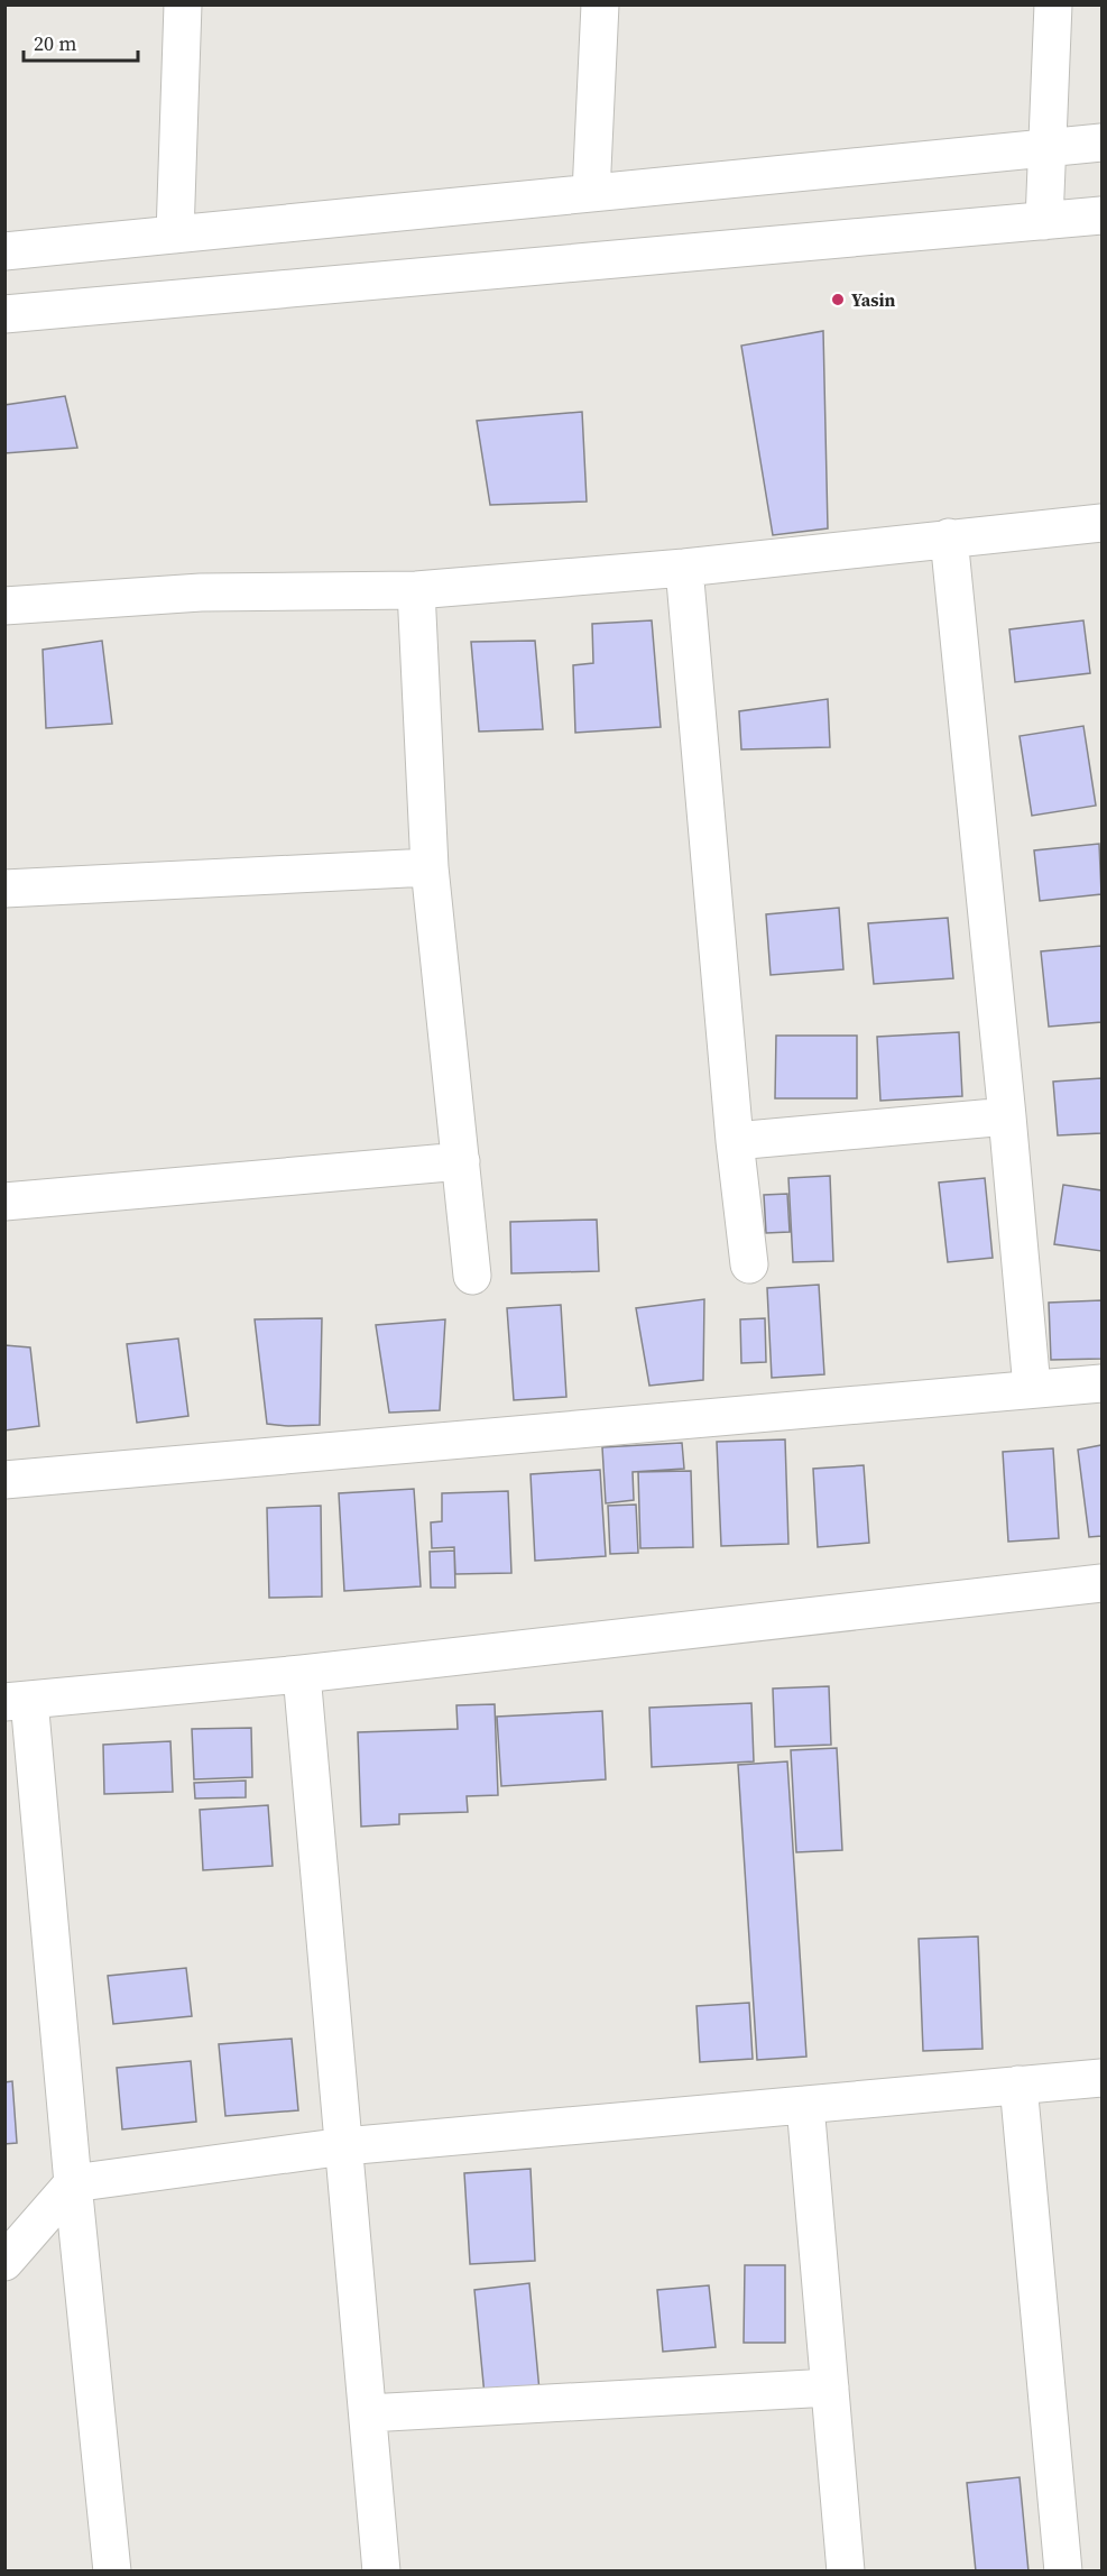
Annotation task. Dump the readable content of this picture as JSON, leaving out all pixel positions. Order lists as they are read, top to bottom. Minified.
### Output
{"places":["Yasin"],"scale_bar":"20 m"}
